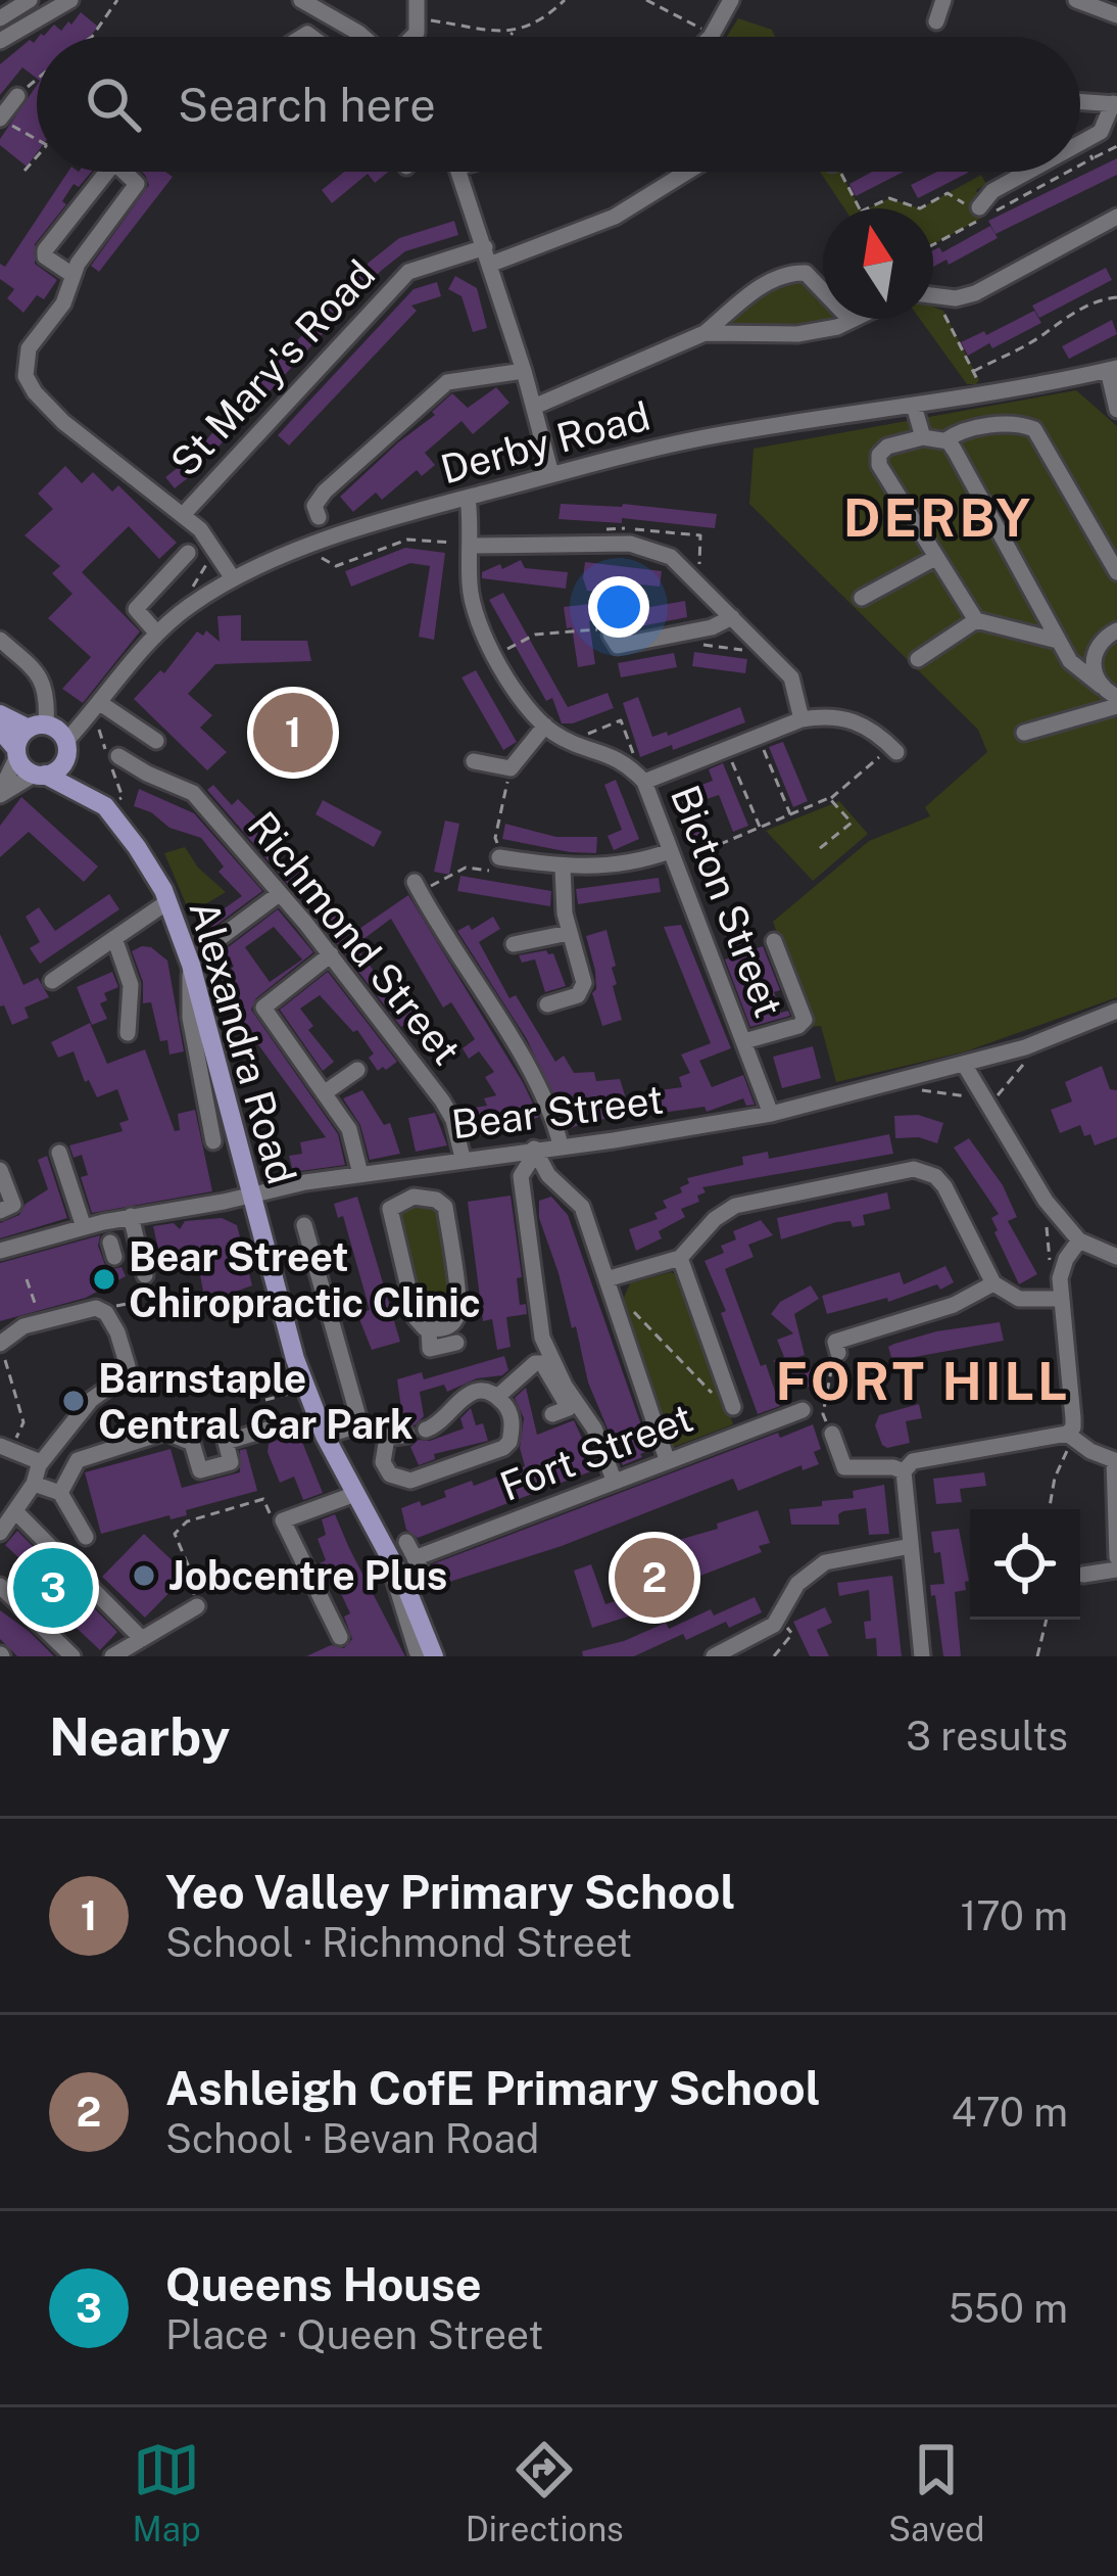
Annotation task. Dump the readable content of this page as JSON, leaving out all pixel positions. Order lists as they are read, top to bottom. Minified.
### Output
{"streets":{"main road":["Alexandra Road"],"street":["St Mary's Road","Derby Road","Bicton Street","Richmond Street","Bear Street","Fort Street"]},"crossings":[["Derby Road","Bicton Street"],["Derby Road","Alexandra Road"],["Bicton Street","Bear Street"],["Richmond Street","Bear Street"],["Alexandra Road","Bear Street"]],"districts":["DERBY","FORT HILL"],"places":["Bear Street Chiropractic Clinic","Barnstaple Central Car Park","Jobcentre Plus"],"north":"top","page":{"search":"Search here","pins":["1","2","3"],"heading":["Nearby","3 results"],"list":[{"mark":"1","name":"Yeo Valley Primary School","note":"School · Richmond Street","value":"170 m"},{"mark":"2","name":"Ashleigh CofE Primary School","note":"School · Bevan Road","value":"470 m"},{"mark":"3","name":"Queens House","note":"Place · Queen Street","value":"550 m"}],"nav":["Map","Directions","Saved"]}}
